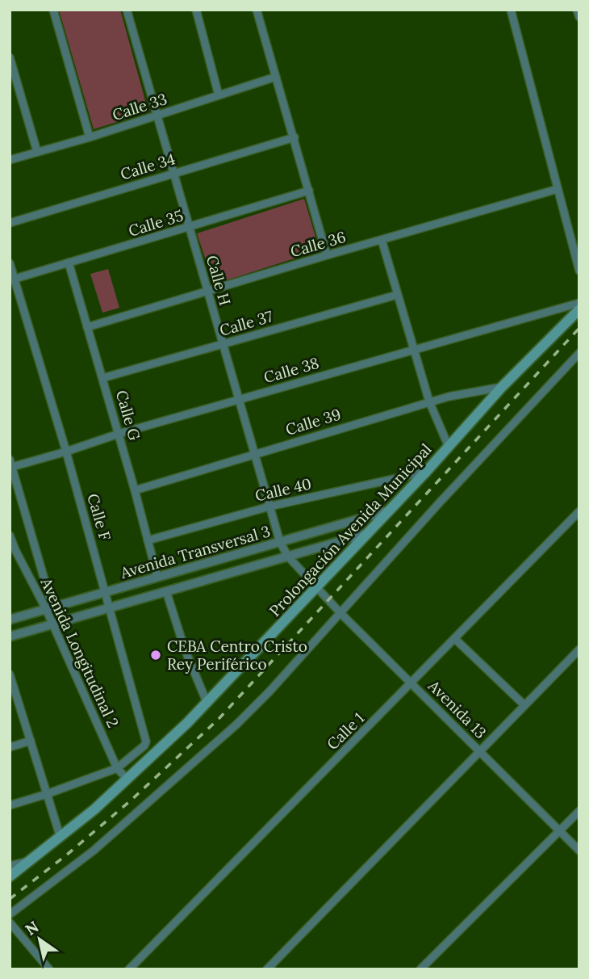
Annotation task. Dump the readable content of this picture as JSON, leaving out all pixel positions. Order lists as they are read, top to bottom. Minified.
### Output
{"streets":{"main road":["Prolongación Avenida Municipal"],"street":["Calle 33","Calle 34","Calle 35","Calle 36","Calle H","Calle 37","Calle 38","Calle G","Calle 39","Calle 40","Calle F","Avenida Transversal 3","Avenida Longitudinal 2","Avenida 13","Calle 1"]},"crossings":[["Calle 33","Calle H"],["Calle 34","Calle H"],["Calle 35","Calle H"],["Calle 35","Calle G"],["Calle 35","Calle F"],["Calle 36","Calle H"],["Calle 36","Calle G"],["Calle H","Calle 37"],["Calle H","Calle 38"],["Calle H","Calle 39"],["Calle H","Calle 40"],["Calle H","Prolongación Avenida Municipal"],["Calle H","Avenida Transversal 3"],["Calle H","Avenida 13"],["Calle 37","Calle G"],["Calle 38","Calle G"],["Calle 38","Calle F"],["Calle G","Calle 39"],["Calle G","Calle 40"],["Calle G","Avenida Transversal 3"],["Calle 39","Prolongación Avenida Municipal"],["Calle 40","Prolongación Avenida Municipal"],["Calle F","Avenida Transversal 3"],["Calle F","Avenida Longitudinal 2"],["Prolongación Avenida Municipal","Avenida Transversal 3"],["Prolongación Avenida Municipal","Avenida Longitudinal 2"],["Prolongación Avenida Municipal","Avenida 13"],["Avenida Transversal 3","Avenida Longitudinal 2"],["Avenida 13","Calle 1"]],"places":["CEBA Centro Cristo Rey Periférico"],"north":"top left"}
